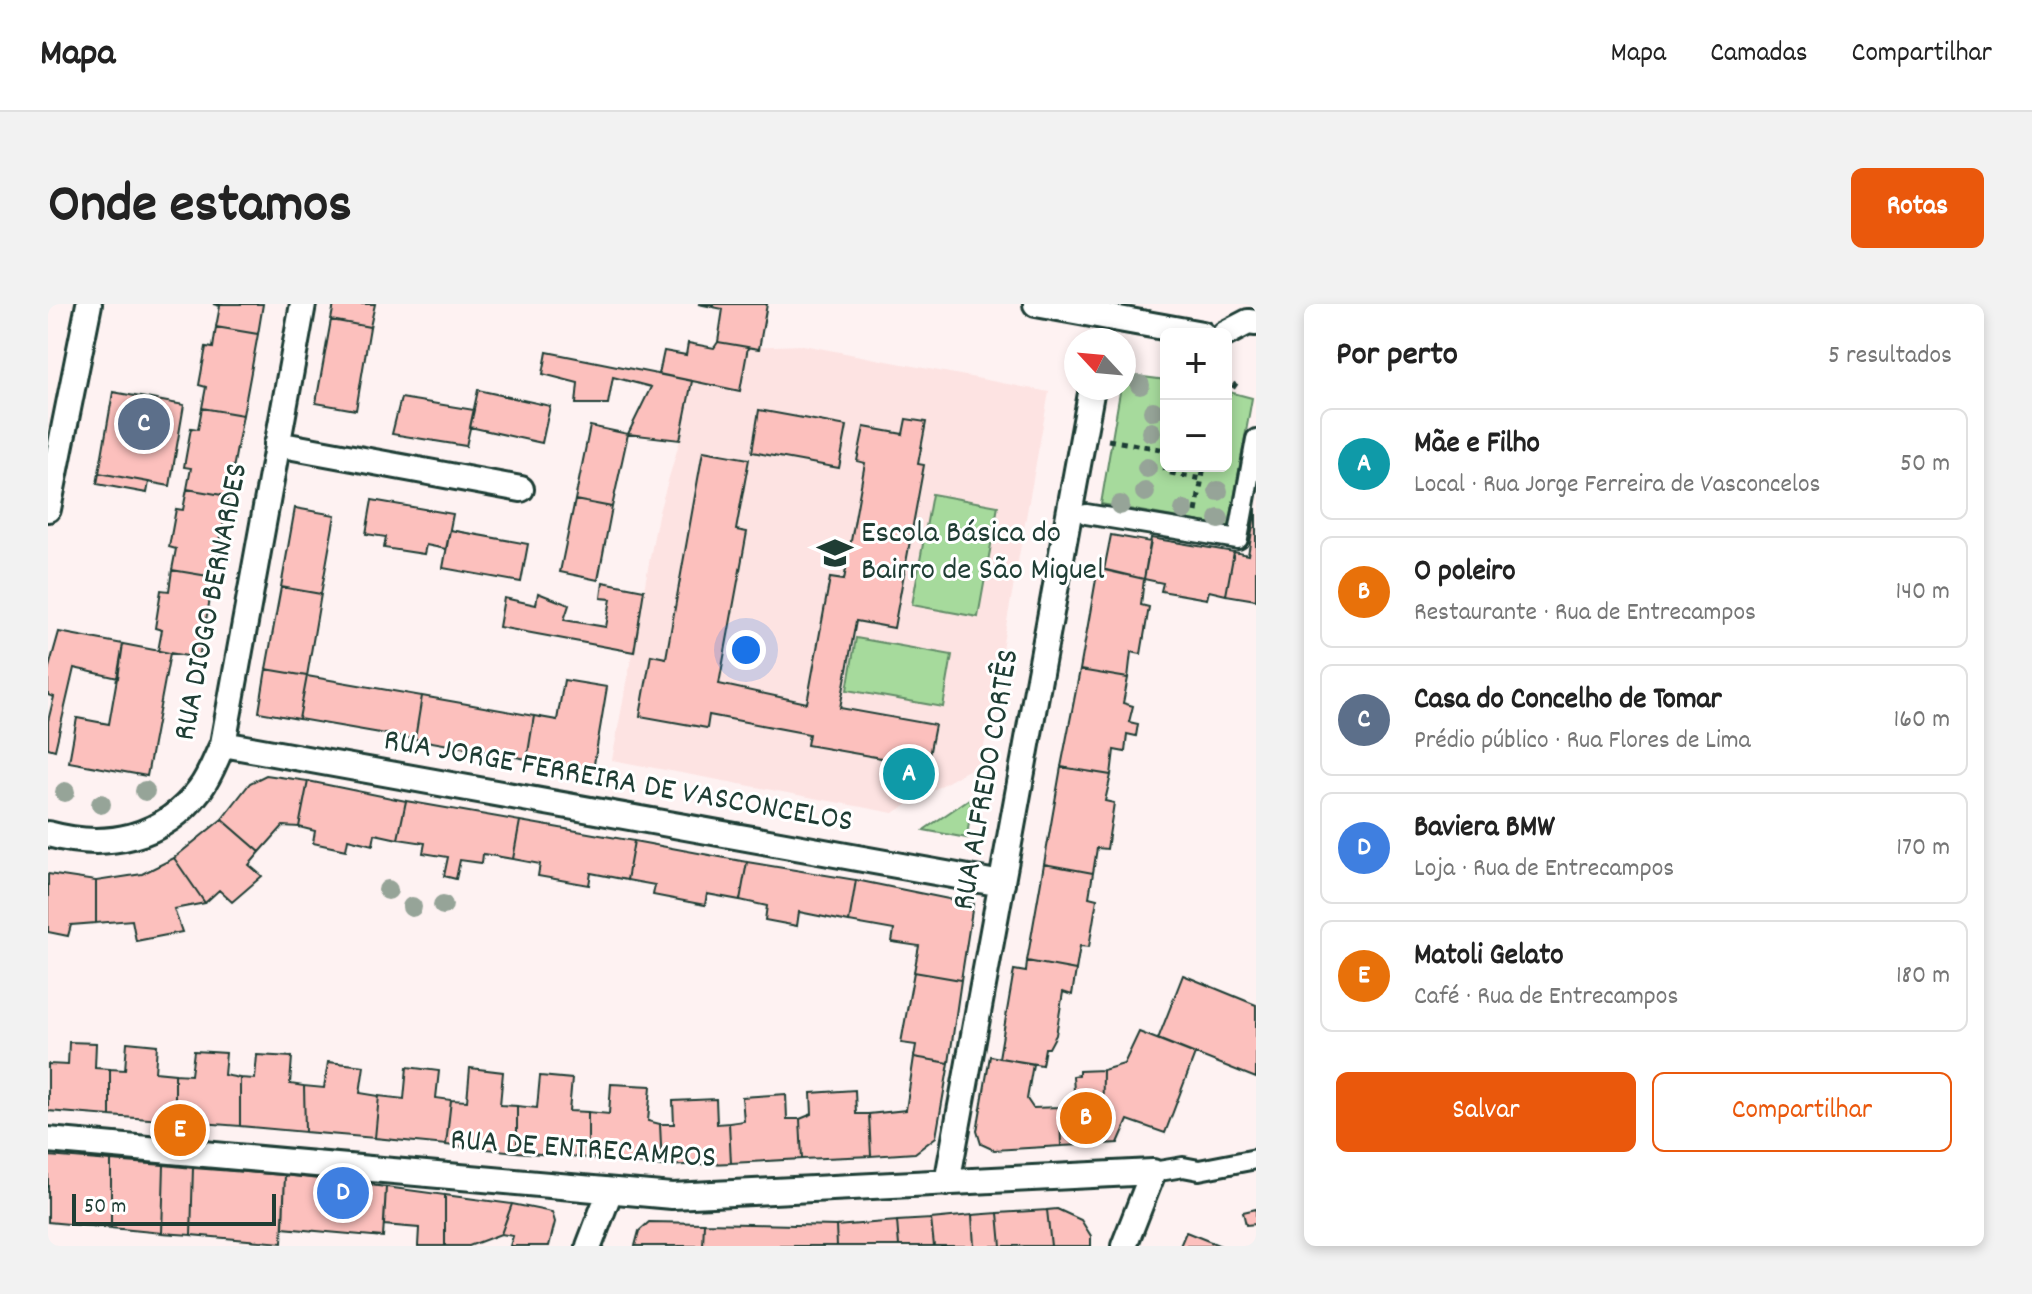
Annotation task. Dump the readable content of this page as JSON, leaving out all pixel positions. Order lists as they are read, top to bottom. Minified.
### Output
{"streets":{"street":["RUA DIOGO BERNARDES","RUA ALFREDO CORTÊS","RUA JORGE FERREIRA DE VASCONCELOS","RUA DE ENTRECAMPOS"]},"crossings":[["RUA DIOGO BERNARDES","RUA JORGE FERREIRA DE VASCONCELOS"],["RUA ALFREDO CORTÊS","RUA JORGE FERREIRA DE VASCONCELOS"],["RUA ALFREDO CORTÊS","RUA DE ENTRECAMPOS"]],"places":{"school or university":["Escola Básica do Bairro de São Miguel"]},"scale_bar":"50 m","north":"top left","page":{"header":"Mapa","nav":["Mapa","Camadas","Compartilhar"],"title":"Onde estamos","buttons":["Rotas",["Salvar","Compartilhar"]],"heading":["Por perto","5 resultados"],"map_buttons":["+","−"],"pins":["C","A","B","E","D"],"list":[{"mark":"A","name":"Mãe e Filho","note":"Local · Rua Jorge Ferreira de Vasconcelos","value":"50 m"},{"mark":"B","name":"O poleiro","note":"Restaurante · Rua de Entrecampos","value":"140 m"},{"mark":"C","name":"Casa do Concelho de Tomar","note":"Prédio público · Rua Flores de Lima","value":"160 m"},{"mark":"D","name":"Baviera BMW","note":"Loja · Rua de Entrecampos","value":"170 m"},{"mark":"E","name":"Matoli Gelato","note":"Café · Rua de Entrecampos","value":"180 m"}],"scale":"50 m"}}
